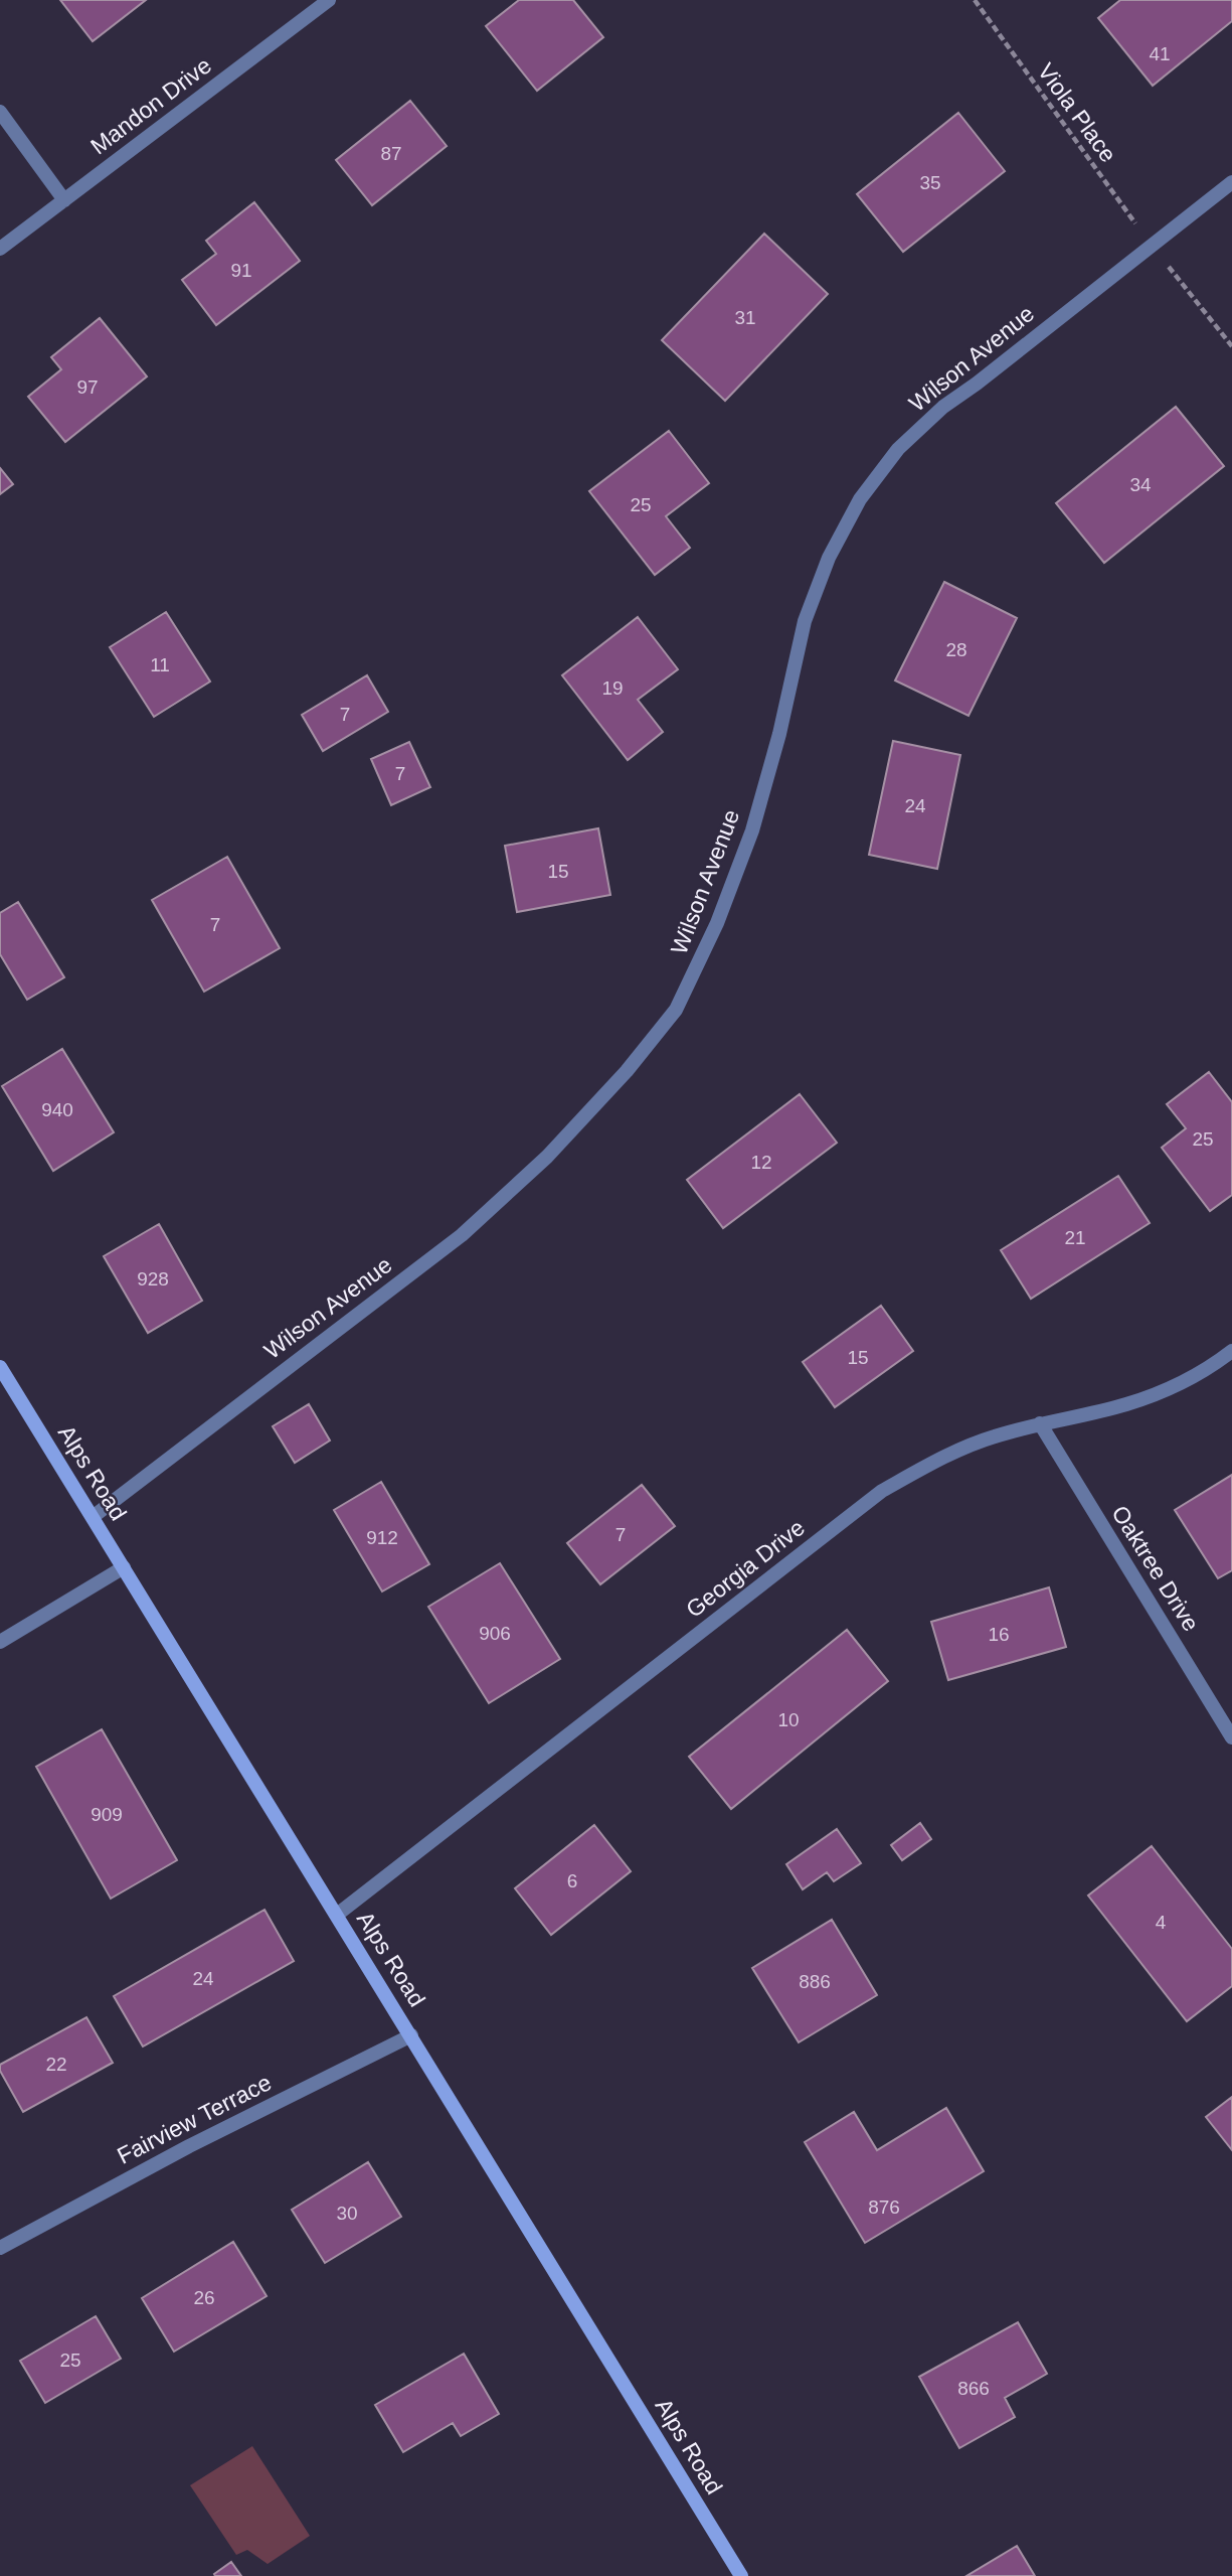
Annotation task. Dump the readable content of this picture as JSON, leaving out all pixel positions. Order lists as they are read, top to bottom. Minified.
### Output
{"streets":{"main road":["Alps Road"],"street":["Mandon Drive","Wilson Avenue","Georgia Drive","Oaktree Drive","Fairview Terrace"],"path":["Viola Place"]},"crossings":[["Viola Place","Wilson Avenue"],["Wilson Avenue","Alps Road"],["Alps Road","Georgia Drive"],["Alps Road","Fairview Terrace"],["Georgia Drive","Oaktree Drive"]],"house_numbers":["41","87","35","91","31","97","34","25","28","11","19","7","7","24","15","7","940","25","12","21","928","15","7","912","906","16","10","909","6","4","24","886","22","876","30","26","25","866"]}
